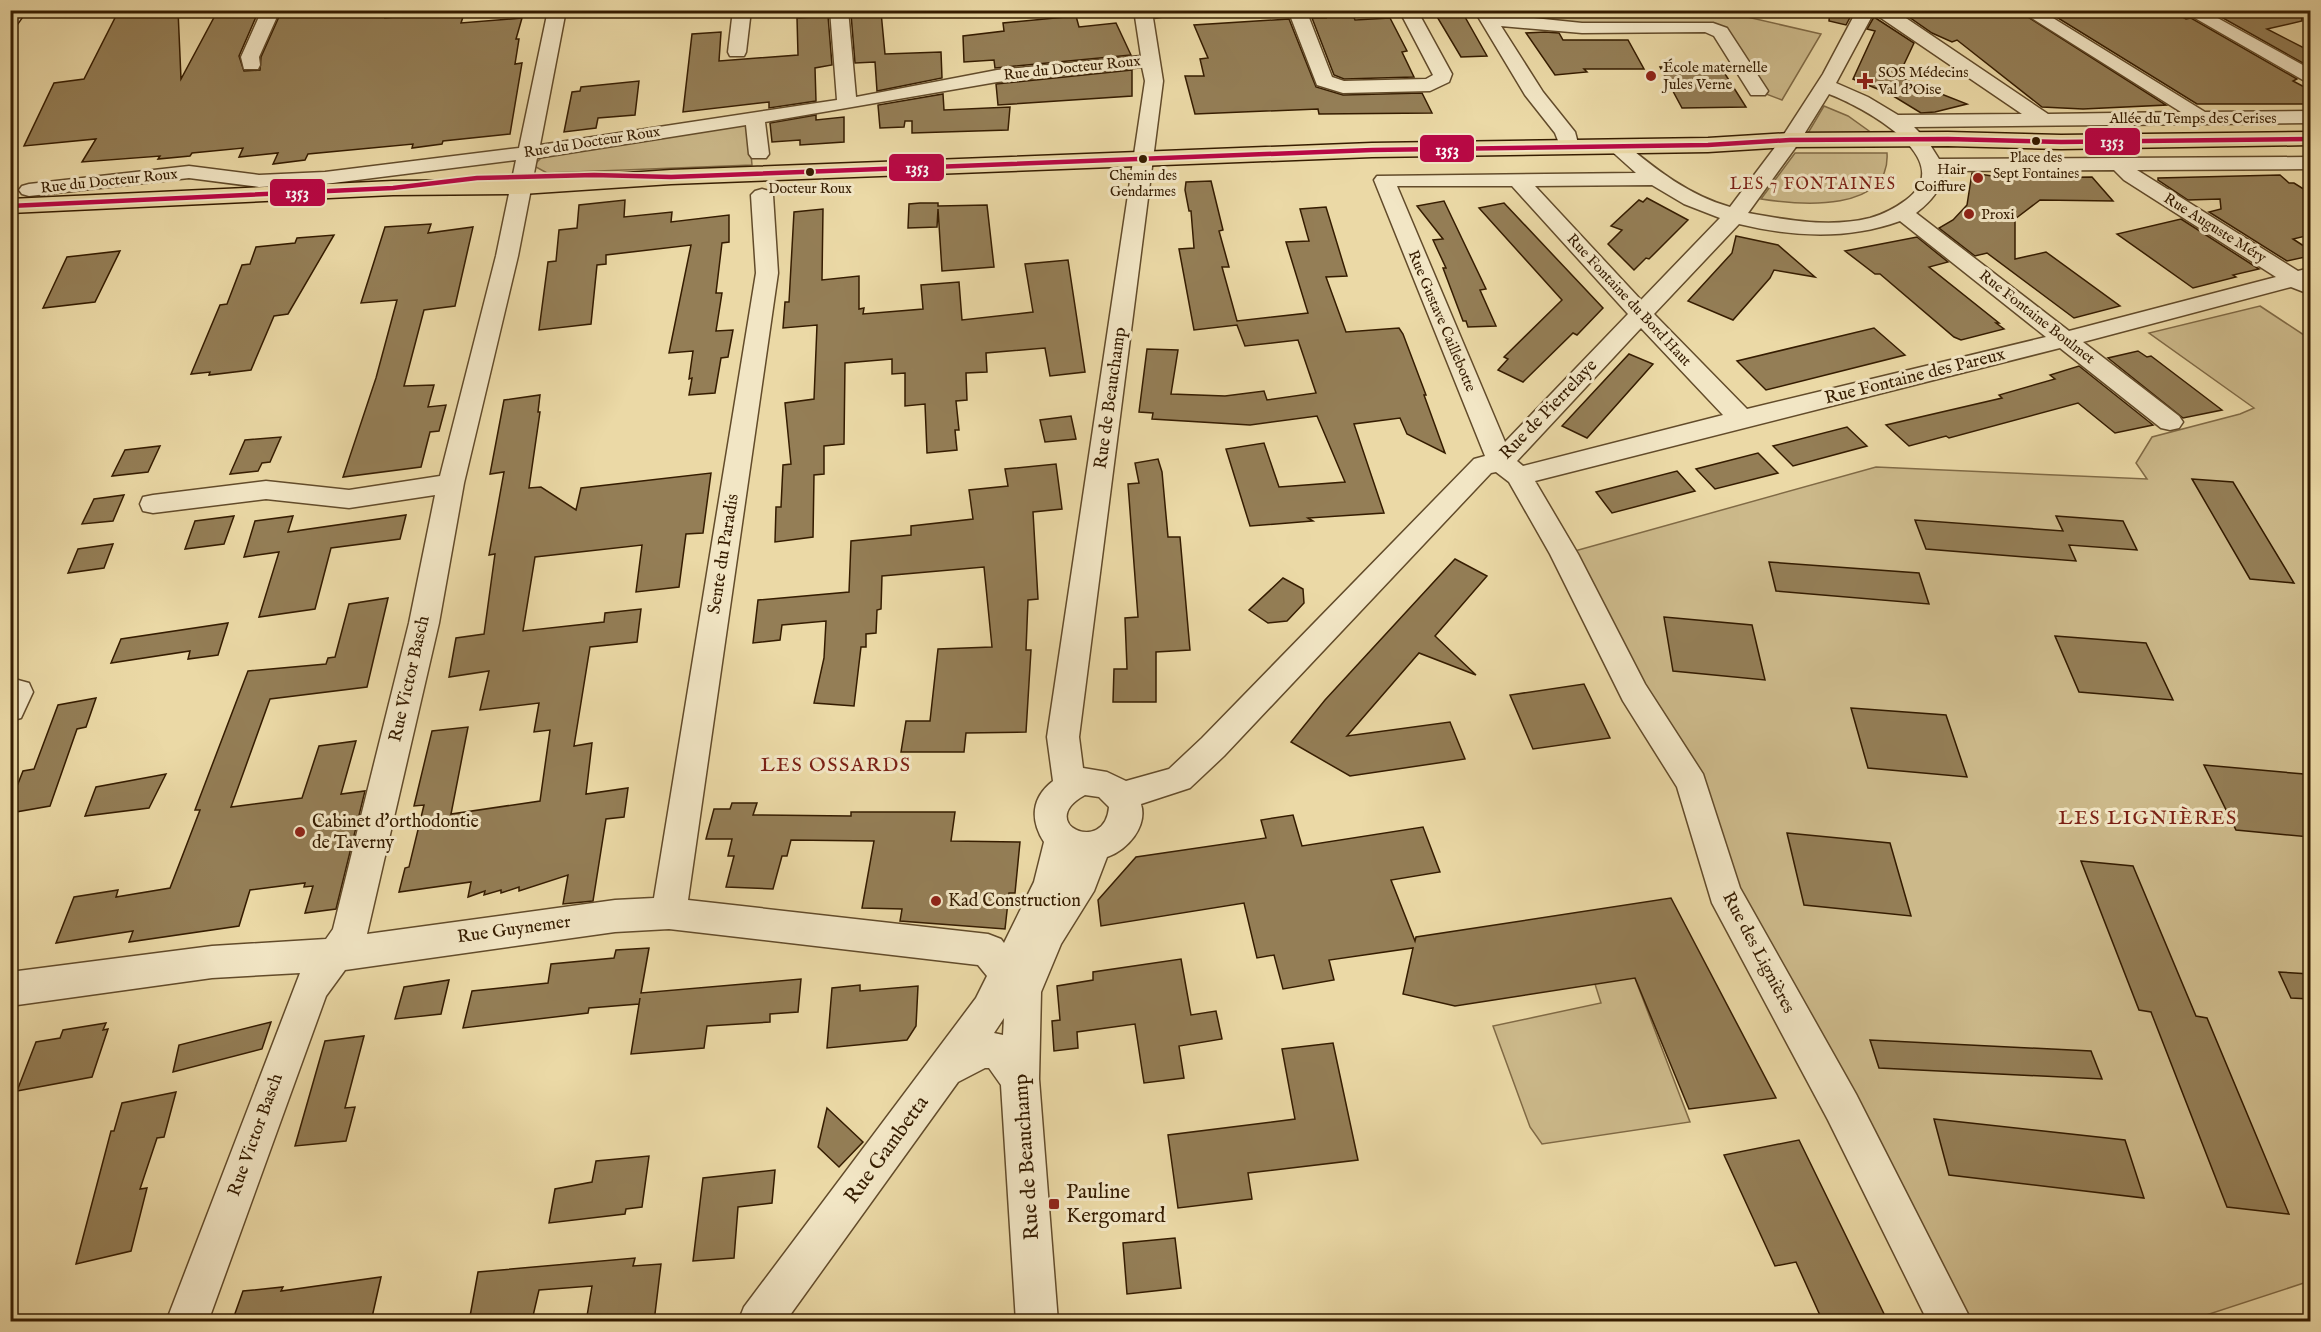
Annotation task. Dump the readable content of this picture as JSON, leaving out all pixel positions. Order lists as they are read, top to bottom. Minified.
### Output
{"streets":{"street":["Rue du Docteur Roux","Allée du Temps des Cerises","Rue Auguste Méry","Rue Fontaine du Bord Haut","Rue Fontaine Boulmet","Rue Gustave Caillebotte","Rue Fontaine des Pareux","Rue de Beauchamp","Rue de Pierrelaye","Sente du Paradis","Rue Victor Basch","Rue Guynemer","Rue des Lignières","Rue Gambetta"]},"crossings":[["Rue du Docteur Roux","Rue de Beauchamp"],["Rue du Docteur Roux","Rue Victor Basch"],["Rue Auguste Méry","Rue Fontaine des Pareux"],["Rue Fontaine du Bord Haut","Rue Gustave Caillebotte"],["Rue Fontaine du Bord Haut","Rue Fontaine des Pareux"],["Rue Fontaine du Bord Haut","Rue de Pierrelaye"],["Rue Fontaine Boulmet","Rue Fontaine des Pareux"],["Rue Gustave Caillebotte","Rue Fontaine des Pareux"],["Rue Gustave Caillebotte","Rue de Pierrelaye"],["Rue Gustave Caillebotte","Rue des Lignières"],["Rue Fontaine des Pareux","Rue de Pierrelaye"],["Rue Fontaine des Pareux","Rue des Lignières"],["Rue de Beauchamp","Rue de Pierrelaye"],["Rue de Beauchamp","Rue Guynemer"],["Rue de Beauchamp","Rue Gambetta"],["Rue de Pierrelaye","Rue des Lignières"],["Sente du Paradis","Rue Guynemer"],["Rue Victor Basch","Rue Guynemer"],["Rue Guynemer","Rue Gambetta"]],"districts":["LES 7 FONTAINES","LES OSSARDS","LES LIGNIÈRES"],"places":{"other":["École maternelle Jules Verne","Place des Sept Fontaines","Chemin des Gendarmes","Docteur Roux","Hair Coiffure","Proxi","Cabinet d'orthodontie de Taverny","Kad Construction"],"health":["SOS Médecins Val d'Oise"],"transit":["Pauline Kergomard"]},"lines":["transit line 1353"]}
